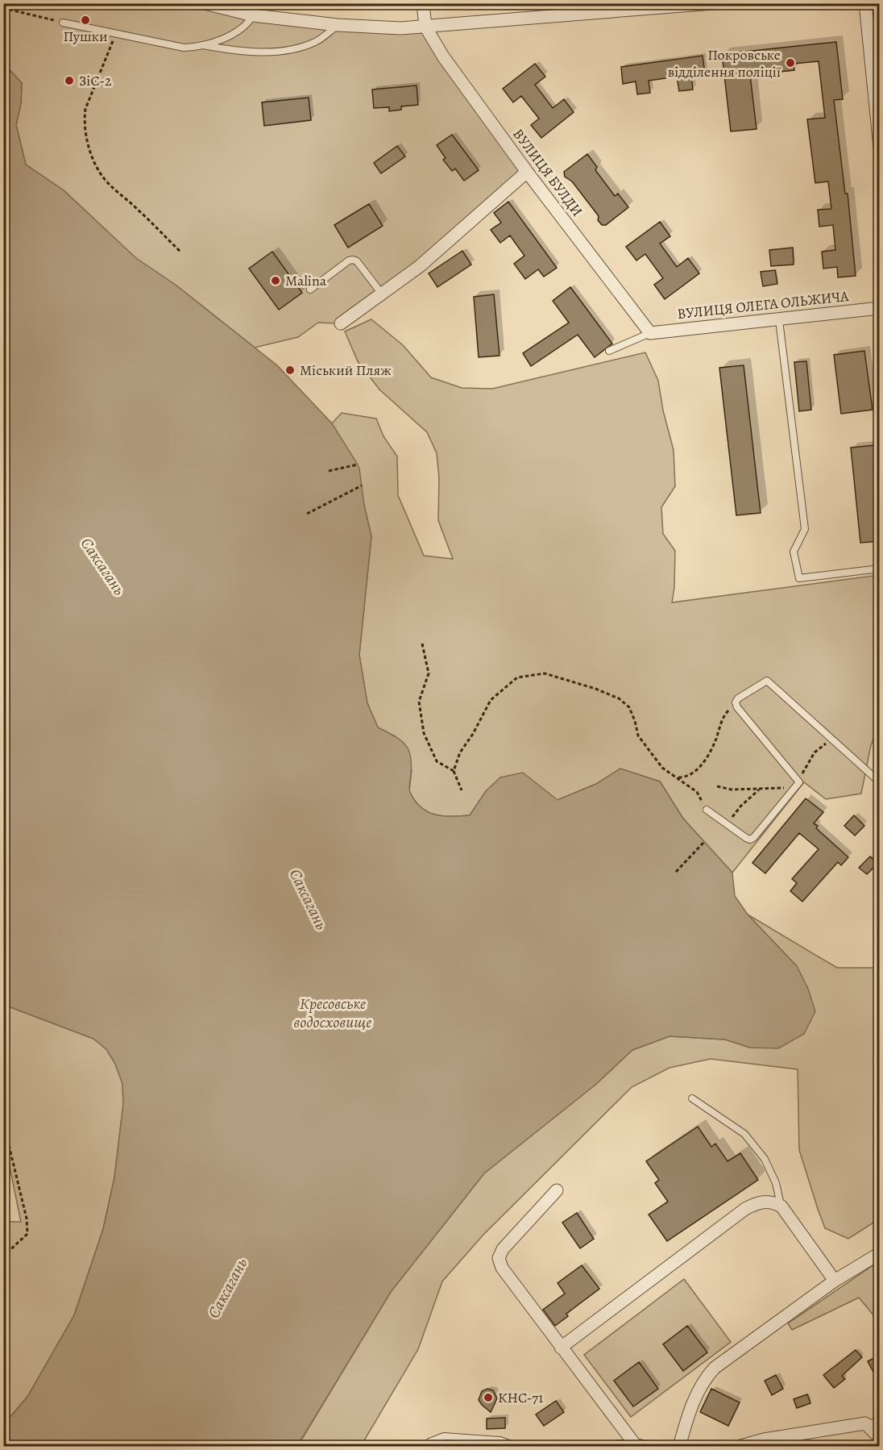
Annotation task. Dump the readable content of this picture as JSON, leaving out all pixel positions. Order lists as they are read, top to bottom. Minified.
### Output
{"streets":{"street":["ВУЛИЦЯ БУЛДИ","ВУЛИЦЯ ОЛЕГА ОЛЬЖИЧА"]},"crossings":[["ВУЛИЦЯ БУЛДИ","ВУЛИЦЯ ОЛЕГА ОЛЬЖИЧА"]],"water":["Саксагань","Кресовське водосховище"],"places":["Пушки","Покровське відділення поліції","ЗіС-2","Malina","Міський Пляж","КНС-71"]}
